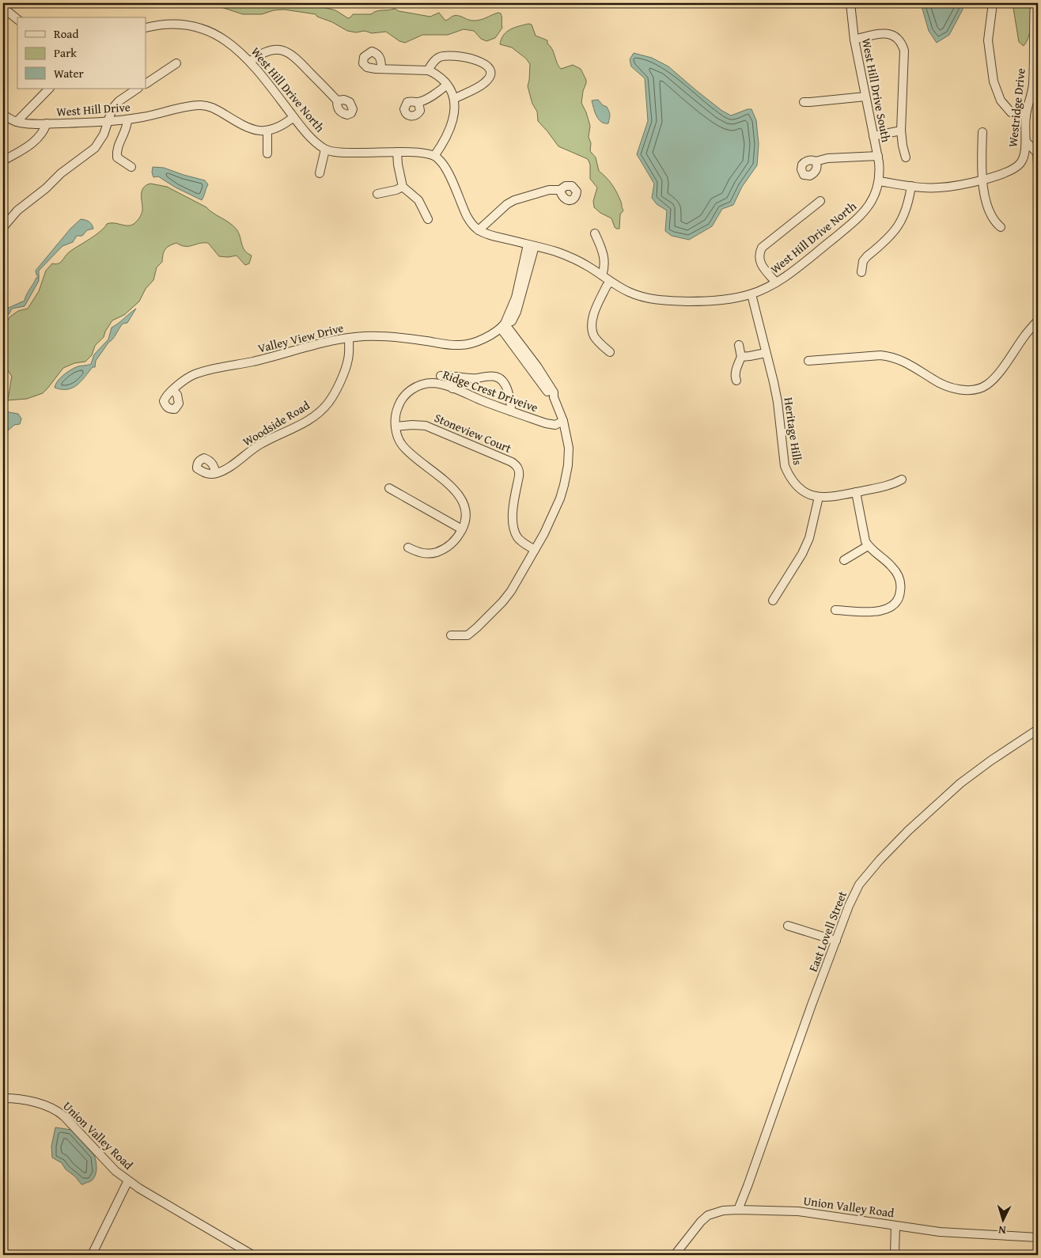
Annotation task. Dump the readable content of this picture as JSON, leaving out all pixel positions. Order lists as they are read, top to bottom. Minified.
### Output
{"streets":{"street":["West Hill Drive North","West Hill Drive South","Westridge Drive","West Hill Drive","Valley View Drive","Ridge Crest Driveive","Woodside Road","Heritage Hills","Stoneview Court","East Lovell Street","Union Valley Road"]},"crossings":[["West Hill Drive North","West Hill Drive South"],["West Hill Drive North","Westridge Drive"],["West Hill Drive North","Heritage Hills"],["West Hill Drive South","Westridge Drive"],["Valley View Drive","Woodside Road"],["Ridge Crest Driveive","Stoneview Court"],["East Lovell Street","Union Valley Road"]],"legend":["Road","Park","Water"],"north":"bottom"}
